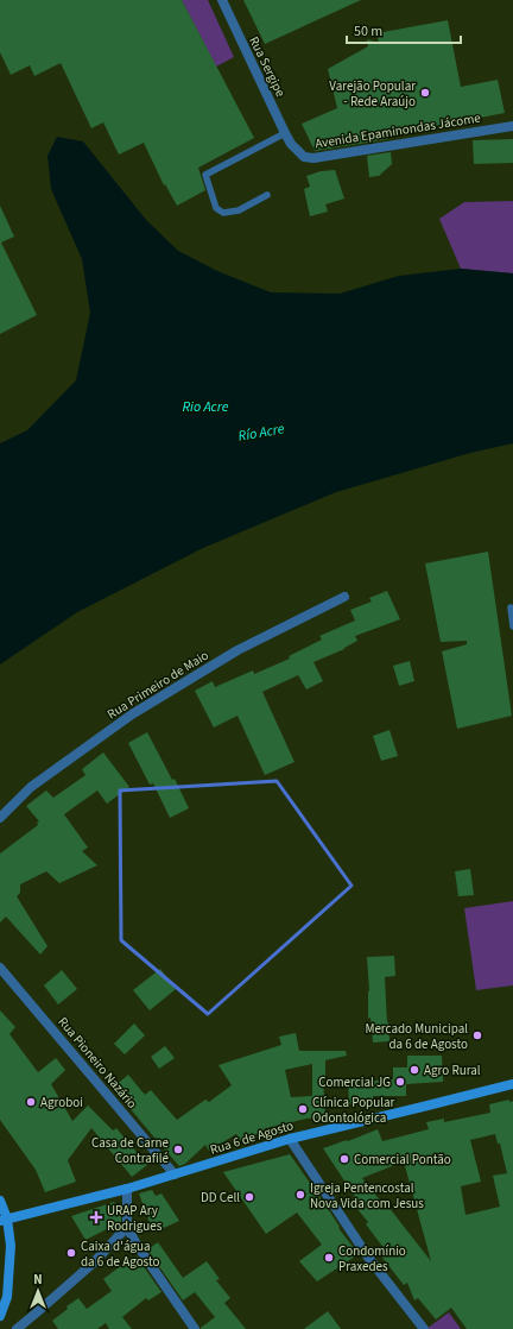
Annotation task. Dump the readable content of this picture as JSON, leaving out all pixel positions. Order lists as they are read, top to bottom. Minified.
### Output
{"streets":{"street":["Rua Sergipe","Avenida Epaminondas Jácome","Rua Primeiro de Maio","Rua Pioneiro Nazário","Rua 6 de Agosto"]},"crossings":[["Rua Sergipe","Avenida Epaminondas Jácome"],["Rua Pioneiro Nazário","Rua 6 de Agosto"]],"water":["Rio Acre","Río Acre"],"places":{"other":["Varejão Popular - Rede Araújo","Mercado Municipal da 6 de Agosto","Agro Rural","Comercial JG","Agroboi","Clínica Popular Odontológica","Casa de Carne Contrafilé","Comercial Pontão","Igreja Pentencostal Nova Vida com Jesus","DD Cell","Caixa d'água da 6 de Agosto","Condomínio Praxedes"],"health":["URAP Ary Rodrigues"]},"scale_bar":"50 m","north":"top"}
